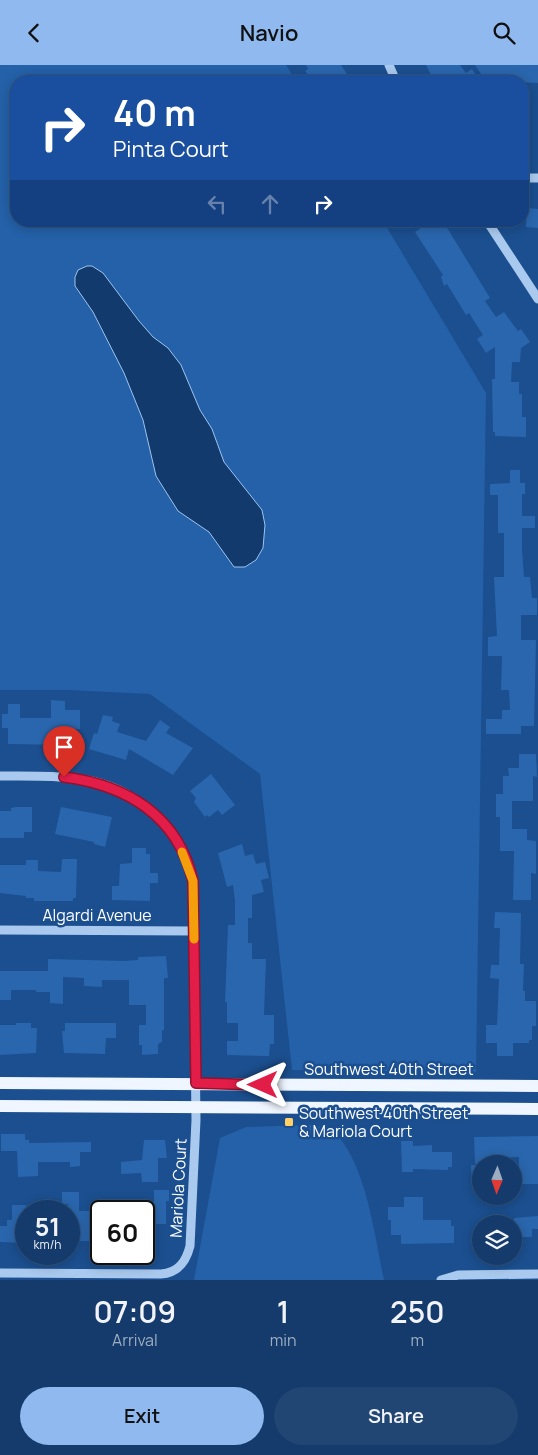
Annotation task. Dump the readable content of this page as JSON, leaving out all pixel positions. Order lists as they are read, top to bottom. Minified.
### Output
{"streets":{"main road":["Southwest 40th Street"],"street":["Algardi Avenue","Mariola Court"]},"crossings":[["Algardi Avenue","Mariola Court"],["Southwest 40th Street","Mariola Court"]],"places":{"transit":["Southwest 40th Street & Mariola Court"]},"north":"bottom","page":{"header":"Navio","turn":["40 m","Pinta Court"],"speed":"51 km/h","limit":"60","eta":["07:09","Arrival","1","min","250","m"],"buttons":["Exit","Share"]}}
